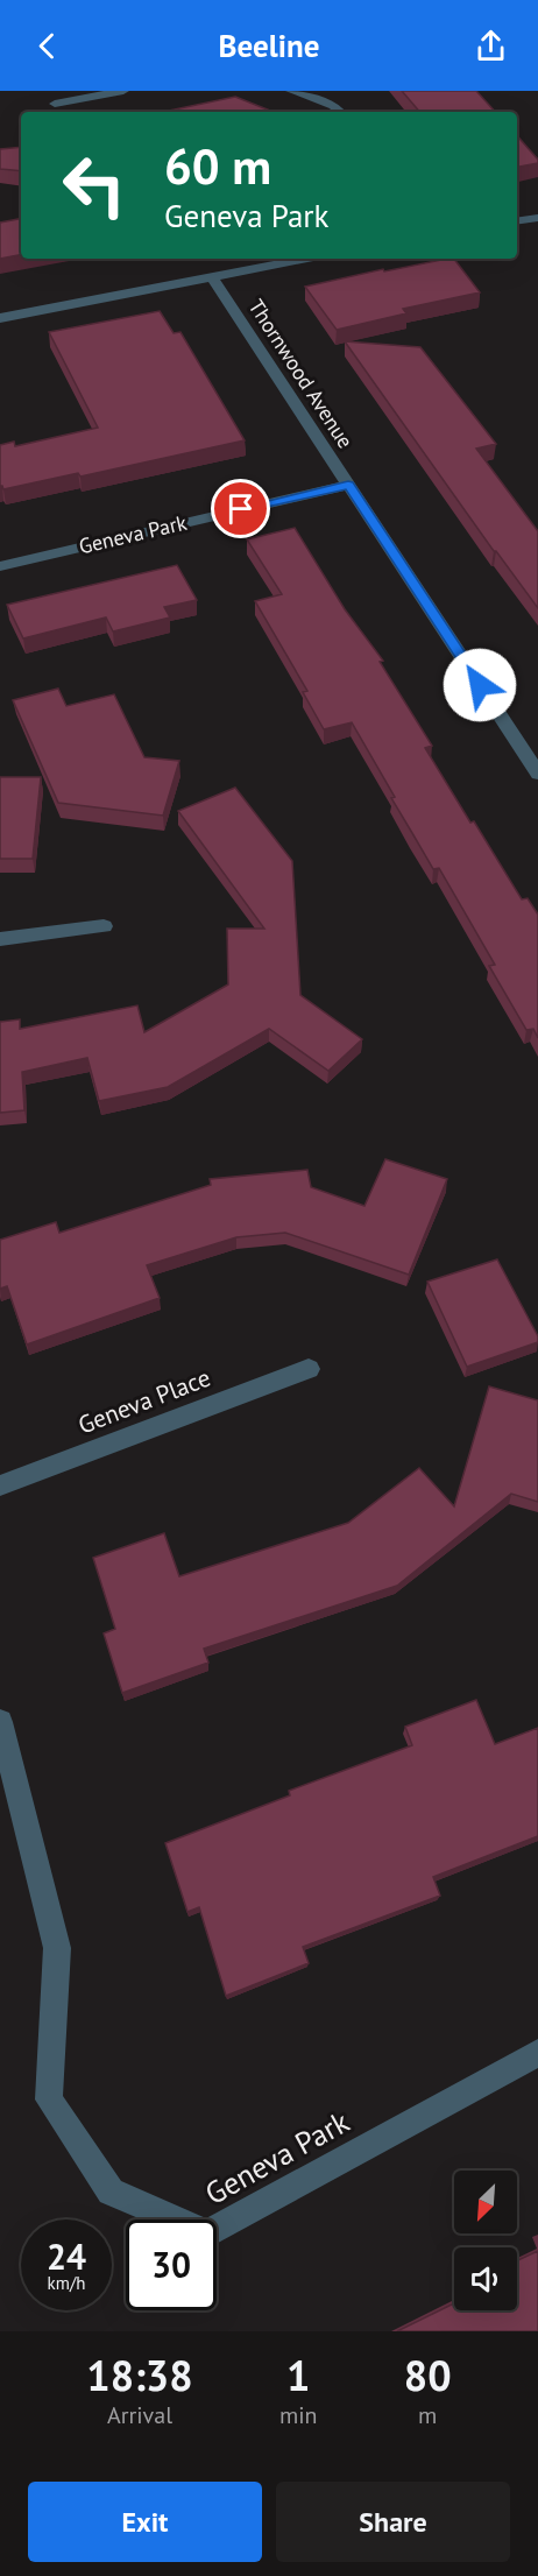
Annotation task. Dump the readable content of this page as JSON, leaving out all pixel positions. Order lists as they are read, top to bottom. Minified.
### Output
{"streets":{"street":["Thornwood Avenue","Geneva Park","Geneva Place"]},"crossings":[["Thornwood Avenue","Geneva Park"]],"north":"bottom left","page":{"header":"Beeline","turn":["60 m","Geneva Park"],"speed":"24 km/h","limit":"30","eta":["18:38","Arrival","1","min","80","m"],"buttons":["Exit","Share"]}}
